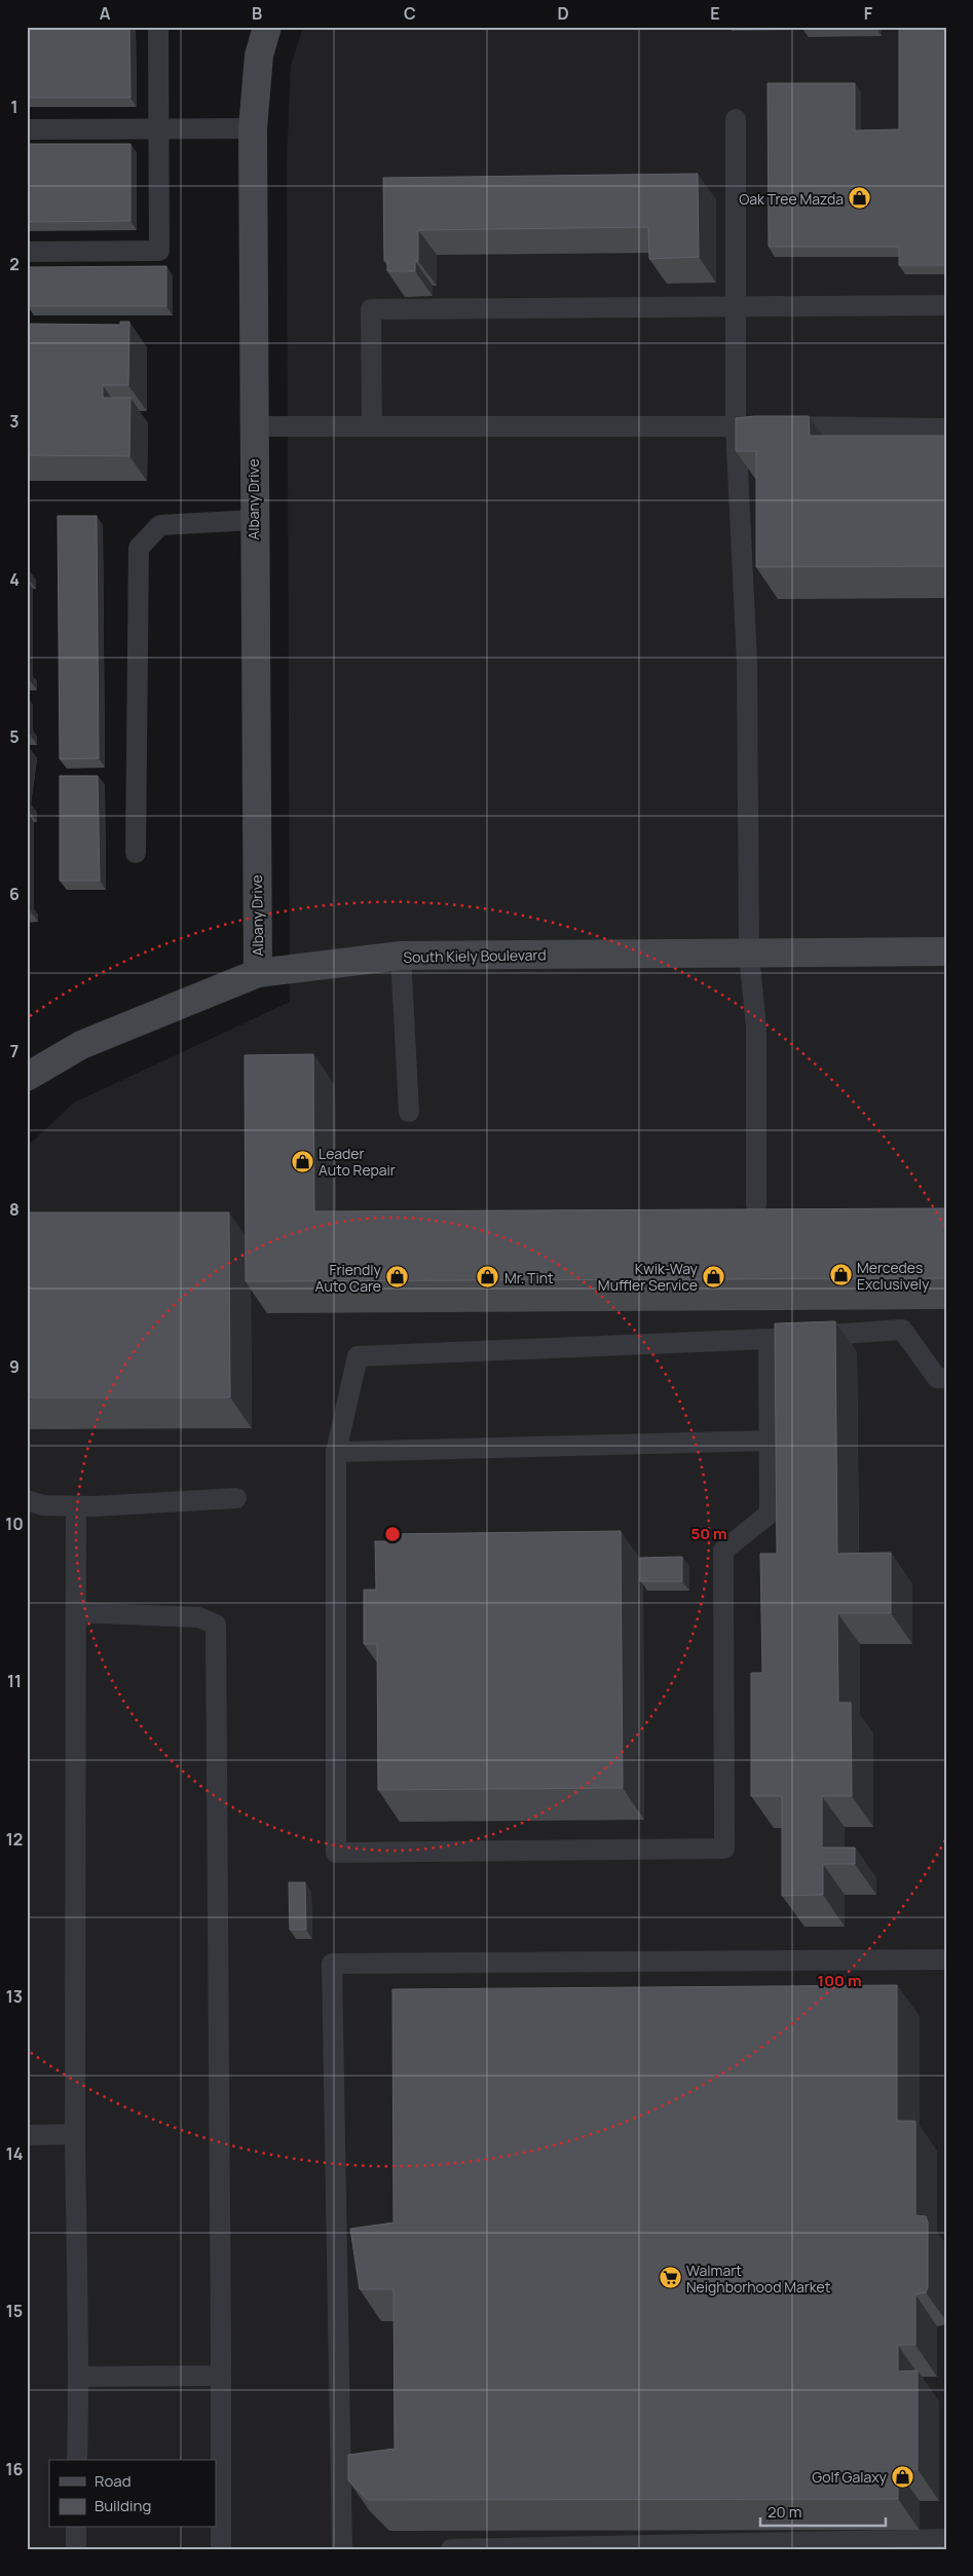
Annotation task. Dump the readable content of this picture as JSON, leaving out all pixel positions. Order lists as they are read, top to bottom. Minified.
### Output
{"streets":{"street":["Albany Drive","South Kiely Boulevard"]},"crossings":[["Albany Drive","South Kiely Boulevard"]],"places":{"shop":["Oak Tree Mazda","Leader Auto Repair","Mercedes Exclusively","Kwik-Way Muffler Service","Friendly Auto Care","Mr. Tint","Golf Galaxy"],"supermarket":["Walmart Neighborhood Market"]},"legend":["Road","Building"],"scale_bar":"20 m","grid":{"columns":["A","B","C","D","E","F"],"rows":["1","2","3","4","5","6","7","8","9","10","11","12","13","14","15","16"]},"rings":["50 m","100 m"]}
